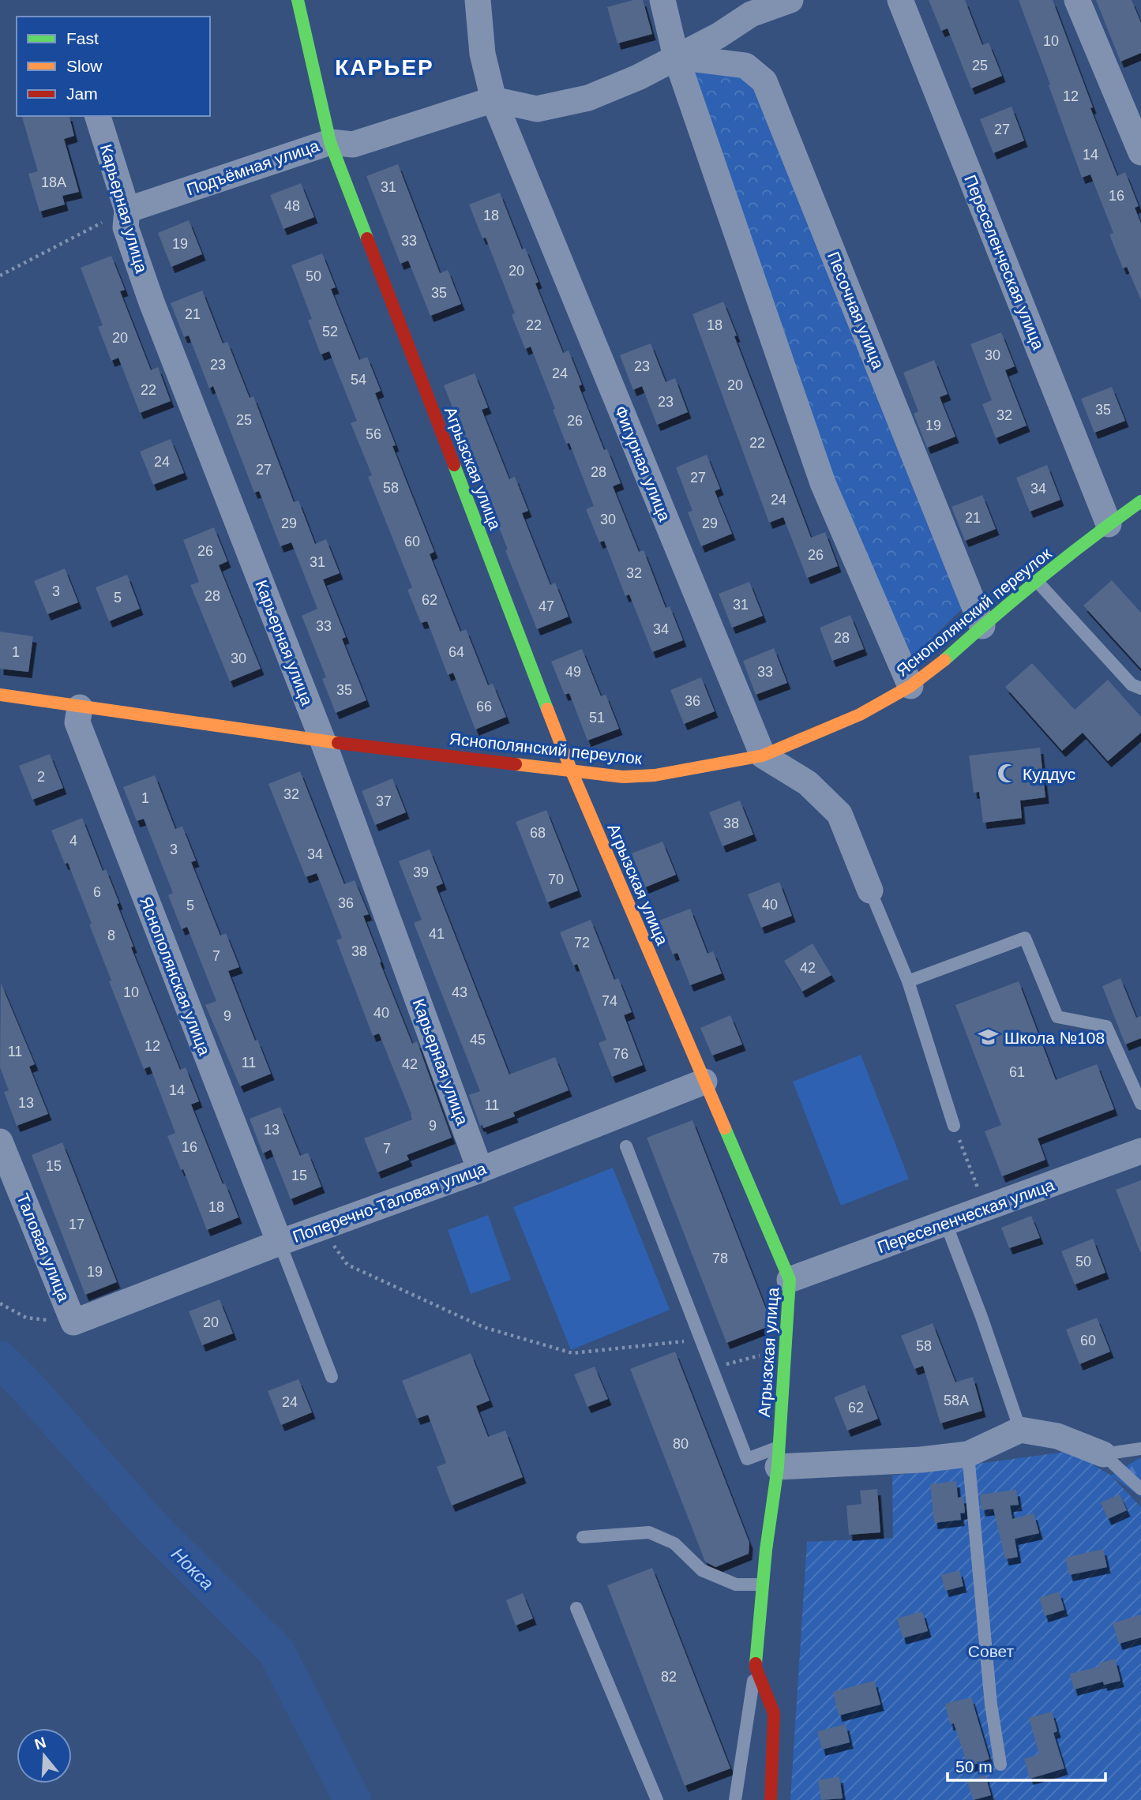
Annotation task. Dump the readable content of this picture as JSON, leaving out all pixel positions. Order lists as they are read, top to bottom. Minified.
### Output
{"streets":{"street":["Подъёмная улица","Карьерная улица","Переселенческая улица","Песочная улица","Фигурная улица","Агрызская улица","Яснополянский переулок","Яснополянская улица","Поперечно-Таловая улица","Таловая улица"]},"crossings":[["Подъёмная улица","Карьерная улица"],["Подъёмная улица","Фигурная улица"],["Подъёмная улица","Агрызская улица"],["Карьерная улица","Яснополянский переулок"],["Карьерная улица","Поперечно-Таловая улица"],["Переселенческая улица","Агрызская улица"],["Переселенческая улица","Яснополянский переулок"],["Песочная улица","Яснополянский переулок"],["Фигурная улица","Яснополянский переулок"],["Агрызская улица","Яснополянский переулок"],["Агрызская улица","Поперечно-Таловая улица"],["Яснополянский переулок","Яснополянская улица"],["Яснополянская улица","Поперечно-Таловая улица"],["Поперечно-Таловая улица","Таловая улица"]],"districts":["КАРЬЕР"],"water":["Нокса"],"parks":["Совет"],"places":{"mosque":["Куддус"],"school or university":["Школа №108"]},"house_numbers":["10","25","12","27","14","18А","31","16","48","18","33","19","20","50","35","21","22","18","52","20","30","23","23","24","54","20","22","23","35","32","25","26","19","56","22","24","27","28","27","58","34","24","21","30","29","29","60","26","26","31","32","3","28","5","62","31","47","33","34","28","1","64","30","49","33","35","36","66","51","2","32","1","37","38","68","4","3","34","39","70","6","36","40","5","41","8","72","38","7","42","10","43","74","40","9","45","12","11","76","11","42","61","14","13","11","9","13","16","7","15","15","18","17","78","50","19","20","60","58","58А","24","62","80","82"],"legend":["Fast","Slow","Jam"],"scale_bar":"50 m","north":"top"}
